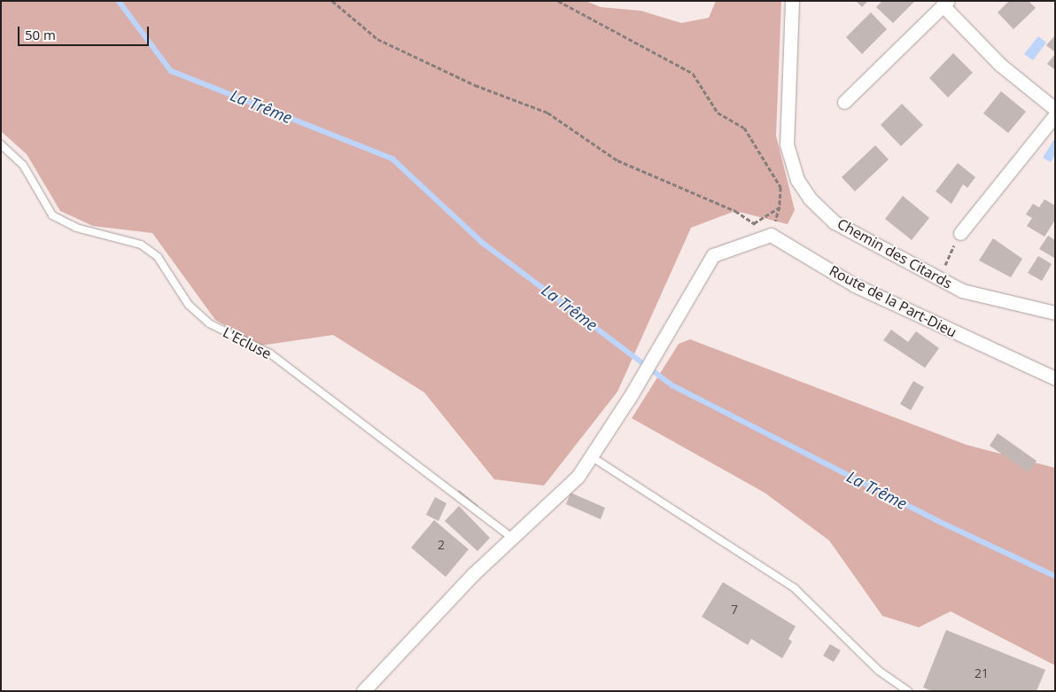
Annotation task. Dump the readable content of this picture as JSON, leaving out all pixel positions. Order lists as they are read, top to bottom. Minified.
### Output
{"streets":{"street":["Chemin des Citards","Route de la Part-Dieu"],"lane":["L'Ecluse"]},"water":["La Trême"],"house_numbers":["2","7","21"],"scale_bar":"50 m"}
